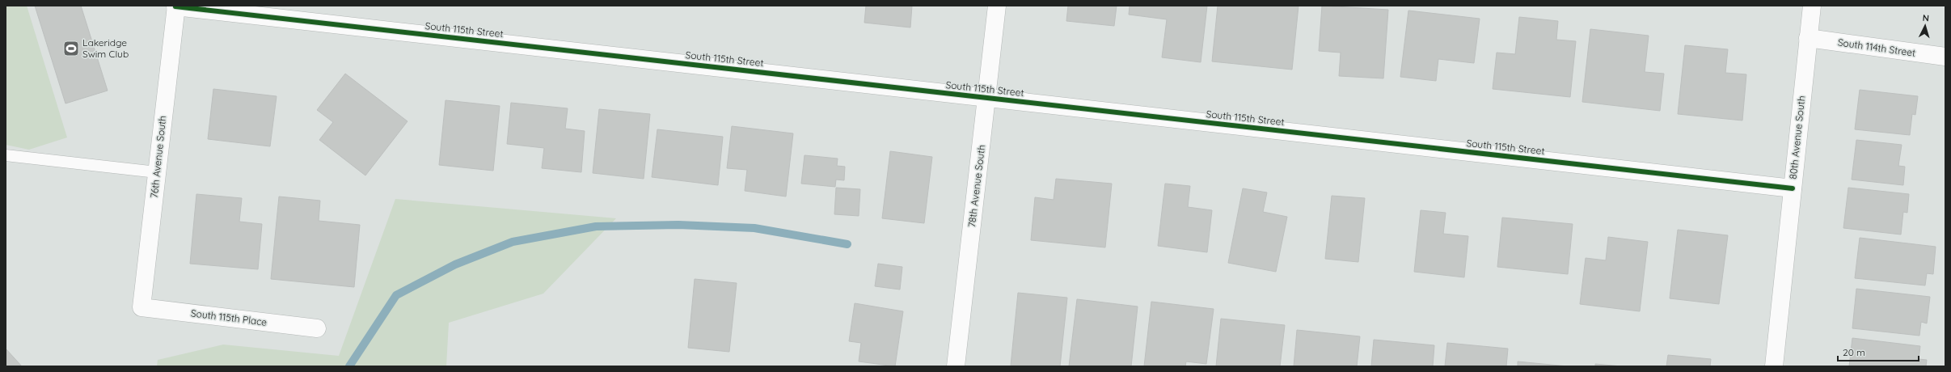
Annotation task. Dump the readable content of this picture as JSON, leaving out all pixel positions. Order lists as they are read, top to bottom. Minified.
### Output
{"streets":{"street":["South 115th Street","South 114th Street","80th Avenue South","76th Avenue South","78th Avenue South","South 115th Place"]},"crossings":[["South 115th Street","80th Avenue South"],["South 115th Street","76th Avenue South"],["South 115th Street","78th Avenue South"],["South 114th Street","80th Avenue South"],["76th Avenue South","South 115th Place"]],"places":{"sports":["Lakeridge Swim Club"]},"scale_bar":"20 m","north":"top"}
